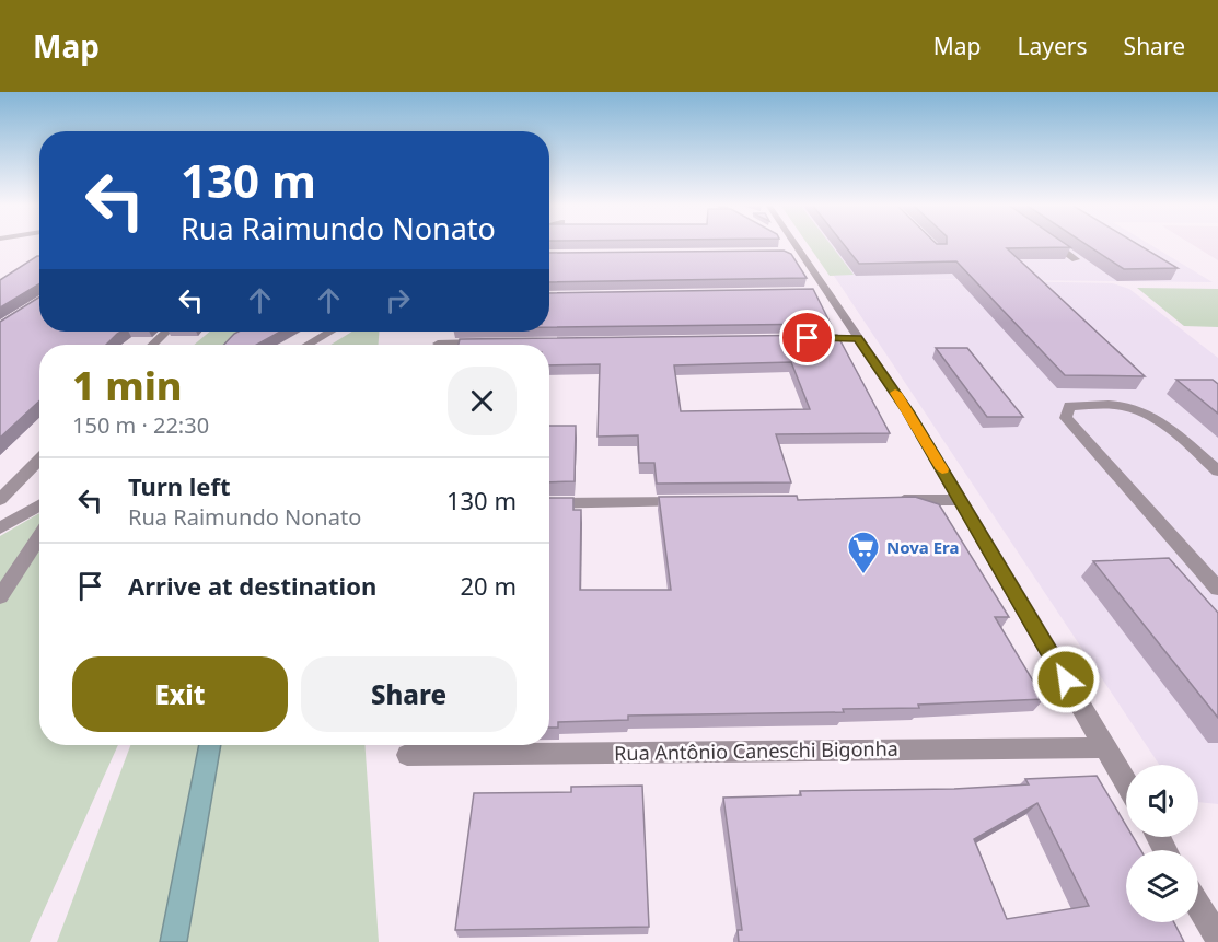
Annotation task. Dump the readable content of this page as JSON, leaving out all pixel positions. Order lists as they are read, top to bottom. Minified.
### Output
{"streets":{"street":["Rua Antônio Caneschi Bigonha"]},"places":{"supermarket":["Nova Era"]},"page":{"header":"Map","nav":["Map","Layers","Share"],"turn":["130 m","Rua Raimundo Nonato"],"heading":["1 min","150 m · 22:30"],"list":[{"name":"Turn left","note":"Rua Raimundo Nonato","value":"130 m"},{"name":"Arrive at destination","value":"20 m"}],"buttons":["Exit","Share"]}}
